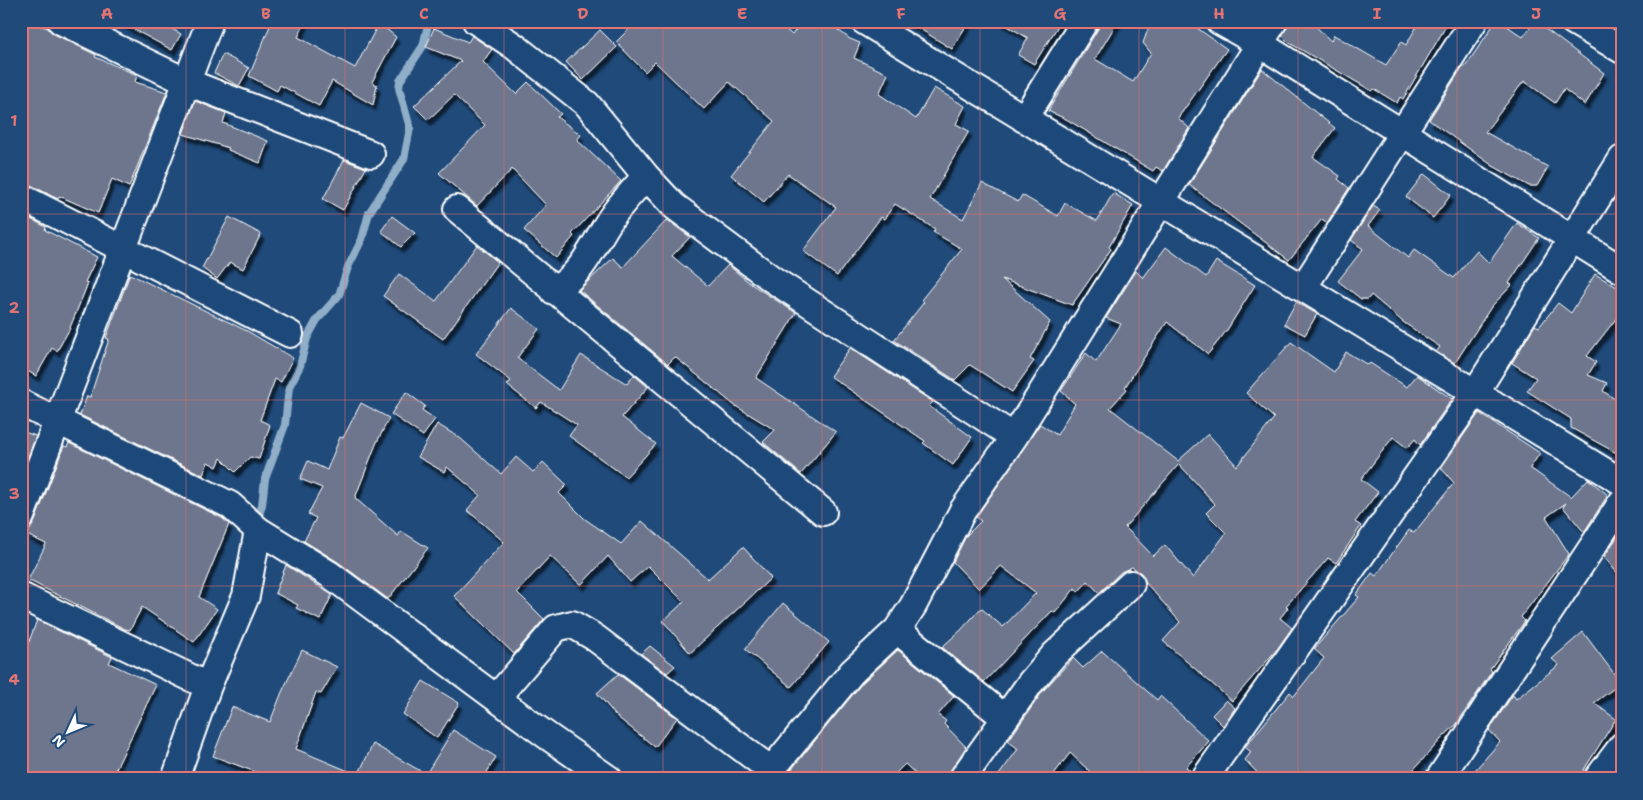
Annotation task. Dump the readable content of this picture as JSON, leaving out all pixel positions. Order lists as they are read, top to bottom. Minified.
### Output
{"north":"bottom left","grid":{"columns":["A","B","C","D","E","F","G","H","I","J"],"rows":["1","2","3","4"]}}
